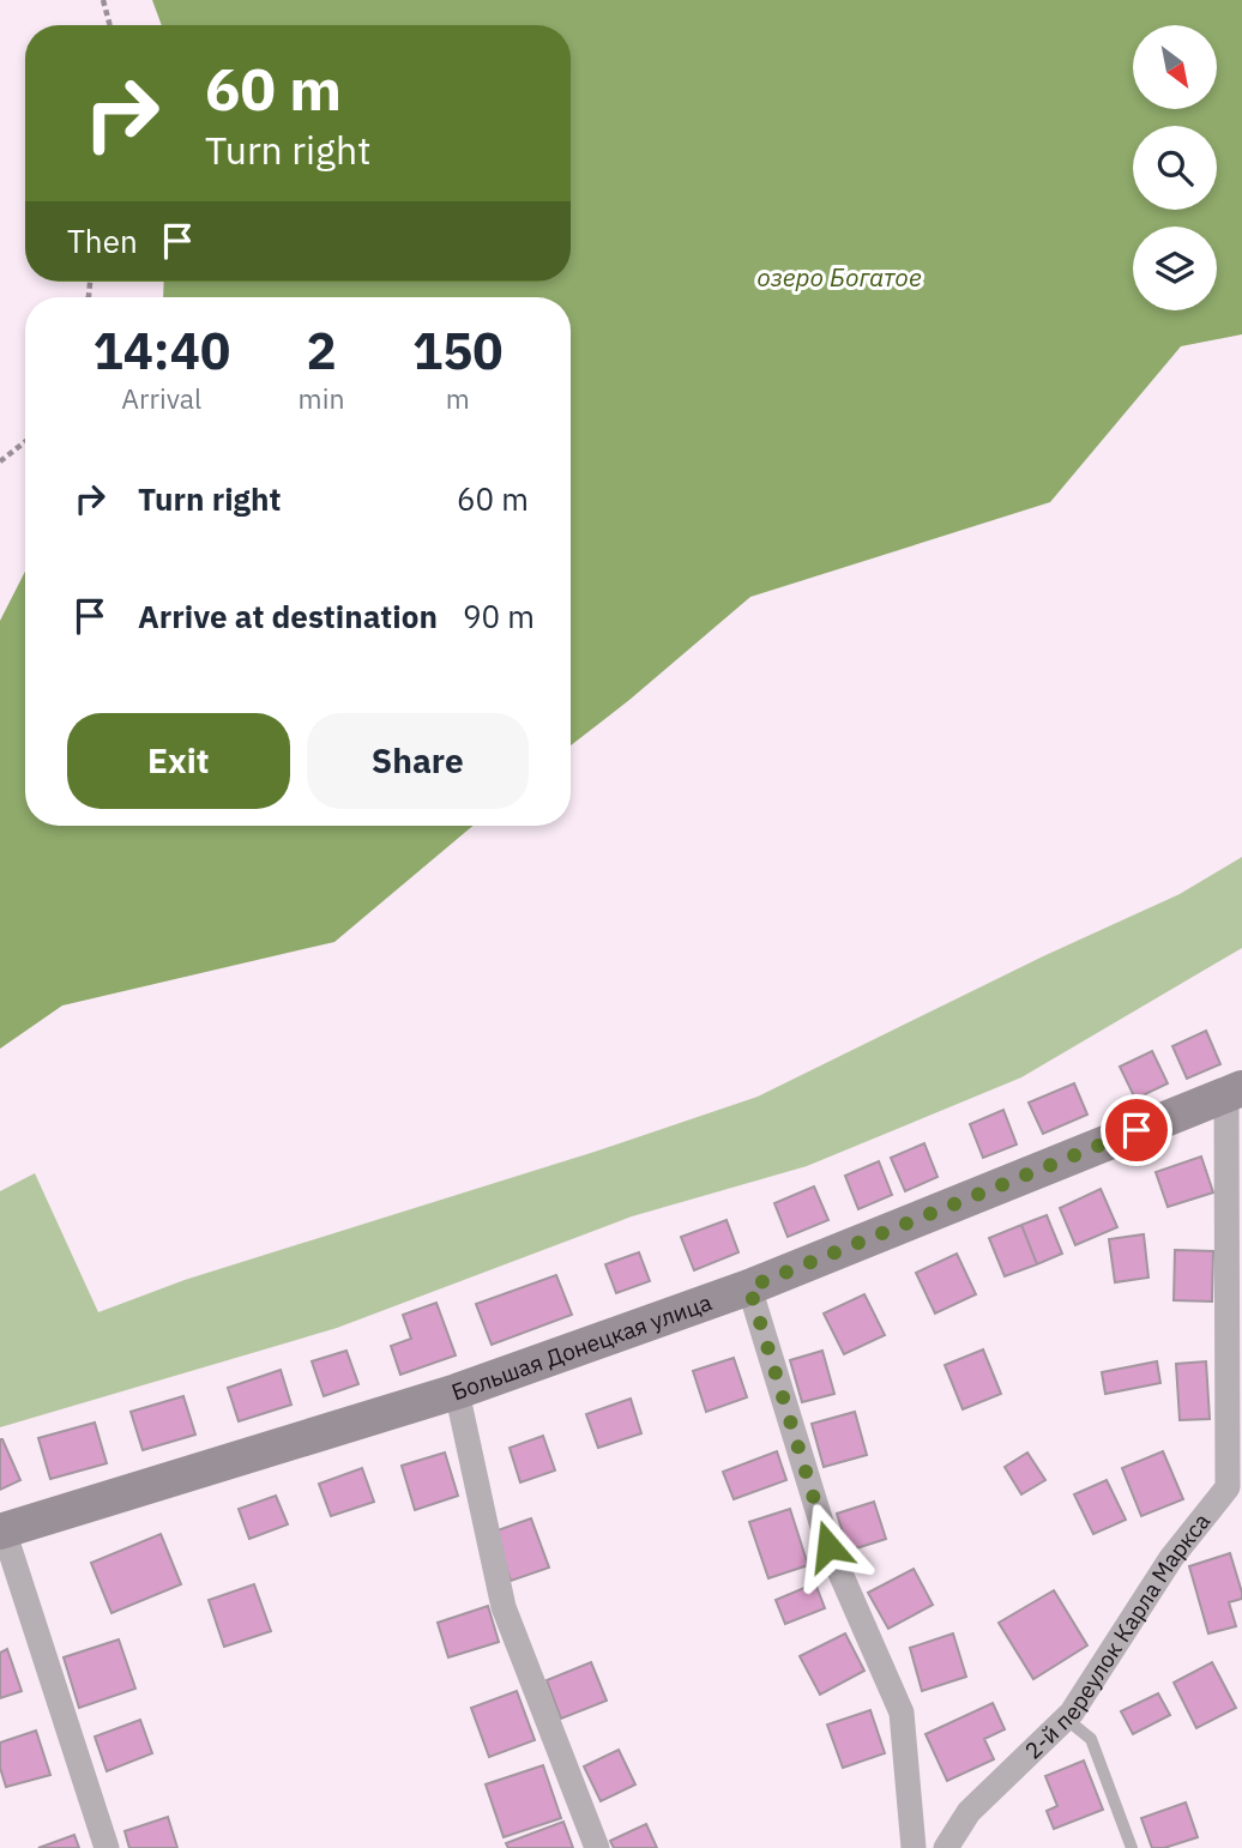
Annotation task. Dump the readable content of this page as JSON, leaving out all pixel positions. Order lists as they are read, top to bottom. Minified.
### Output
{"streets":{"street":["Большая Донецкая улица","2-й переулок Карла Маркса"]},"crossings":[["Большая Донецкая улица","2-й переулок Карла Маркса"]],"water":["озеро Богатое"],"north":"bottom right","page":{"turn":["60 m","Turn right"],"then":"Then","eta":["14:40","Arrival","2","min","150","m"],"list":[{"name":"Turn right","value":"60 m"},{"name":"Arrive at destination","value":"90 m"}],"buttons":["Exit","Share"]}}
